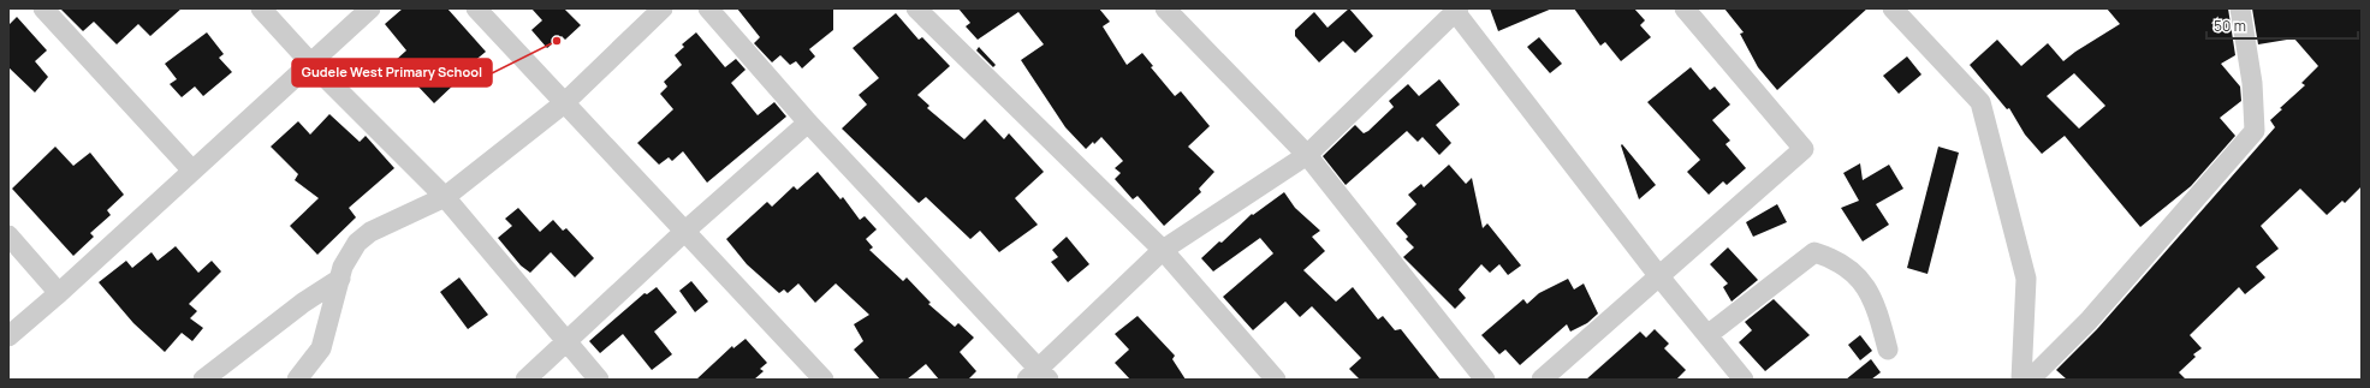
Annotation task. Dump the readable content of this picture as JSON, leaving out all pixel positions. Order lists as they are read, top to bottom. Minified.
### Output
{"places":["Gudele West Primary School"],"scale_bar":"50 m"}
